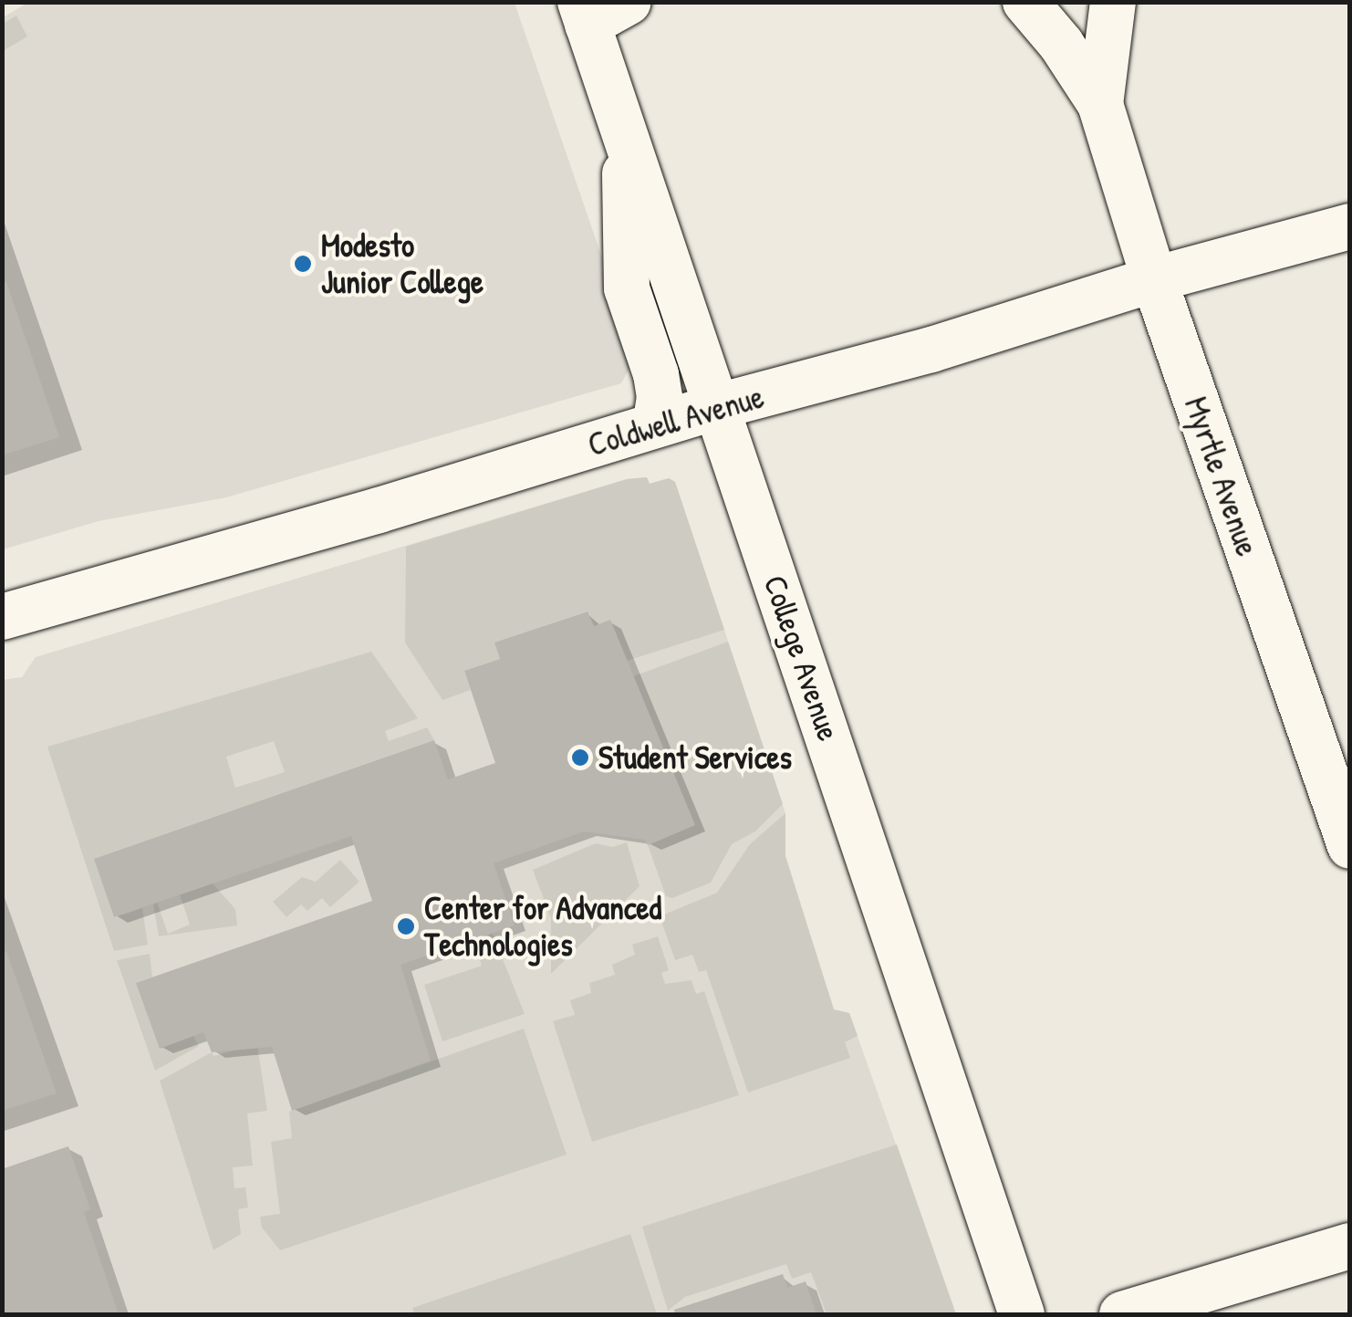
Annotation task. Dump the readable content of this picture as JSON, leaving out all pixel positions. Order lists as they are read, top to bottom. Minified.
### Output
{"streets":{"street":["Coldwell Avenue","Myrtle Avenue","College Avenue"]},"crossings":[["Coldwell Avenue","Myrtle Avenue"],["Coldwell Avenue","College Avenue"]],"places":["Modesto Junior College","Student Services","Center for Advanced Technologies"]}
